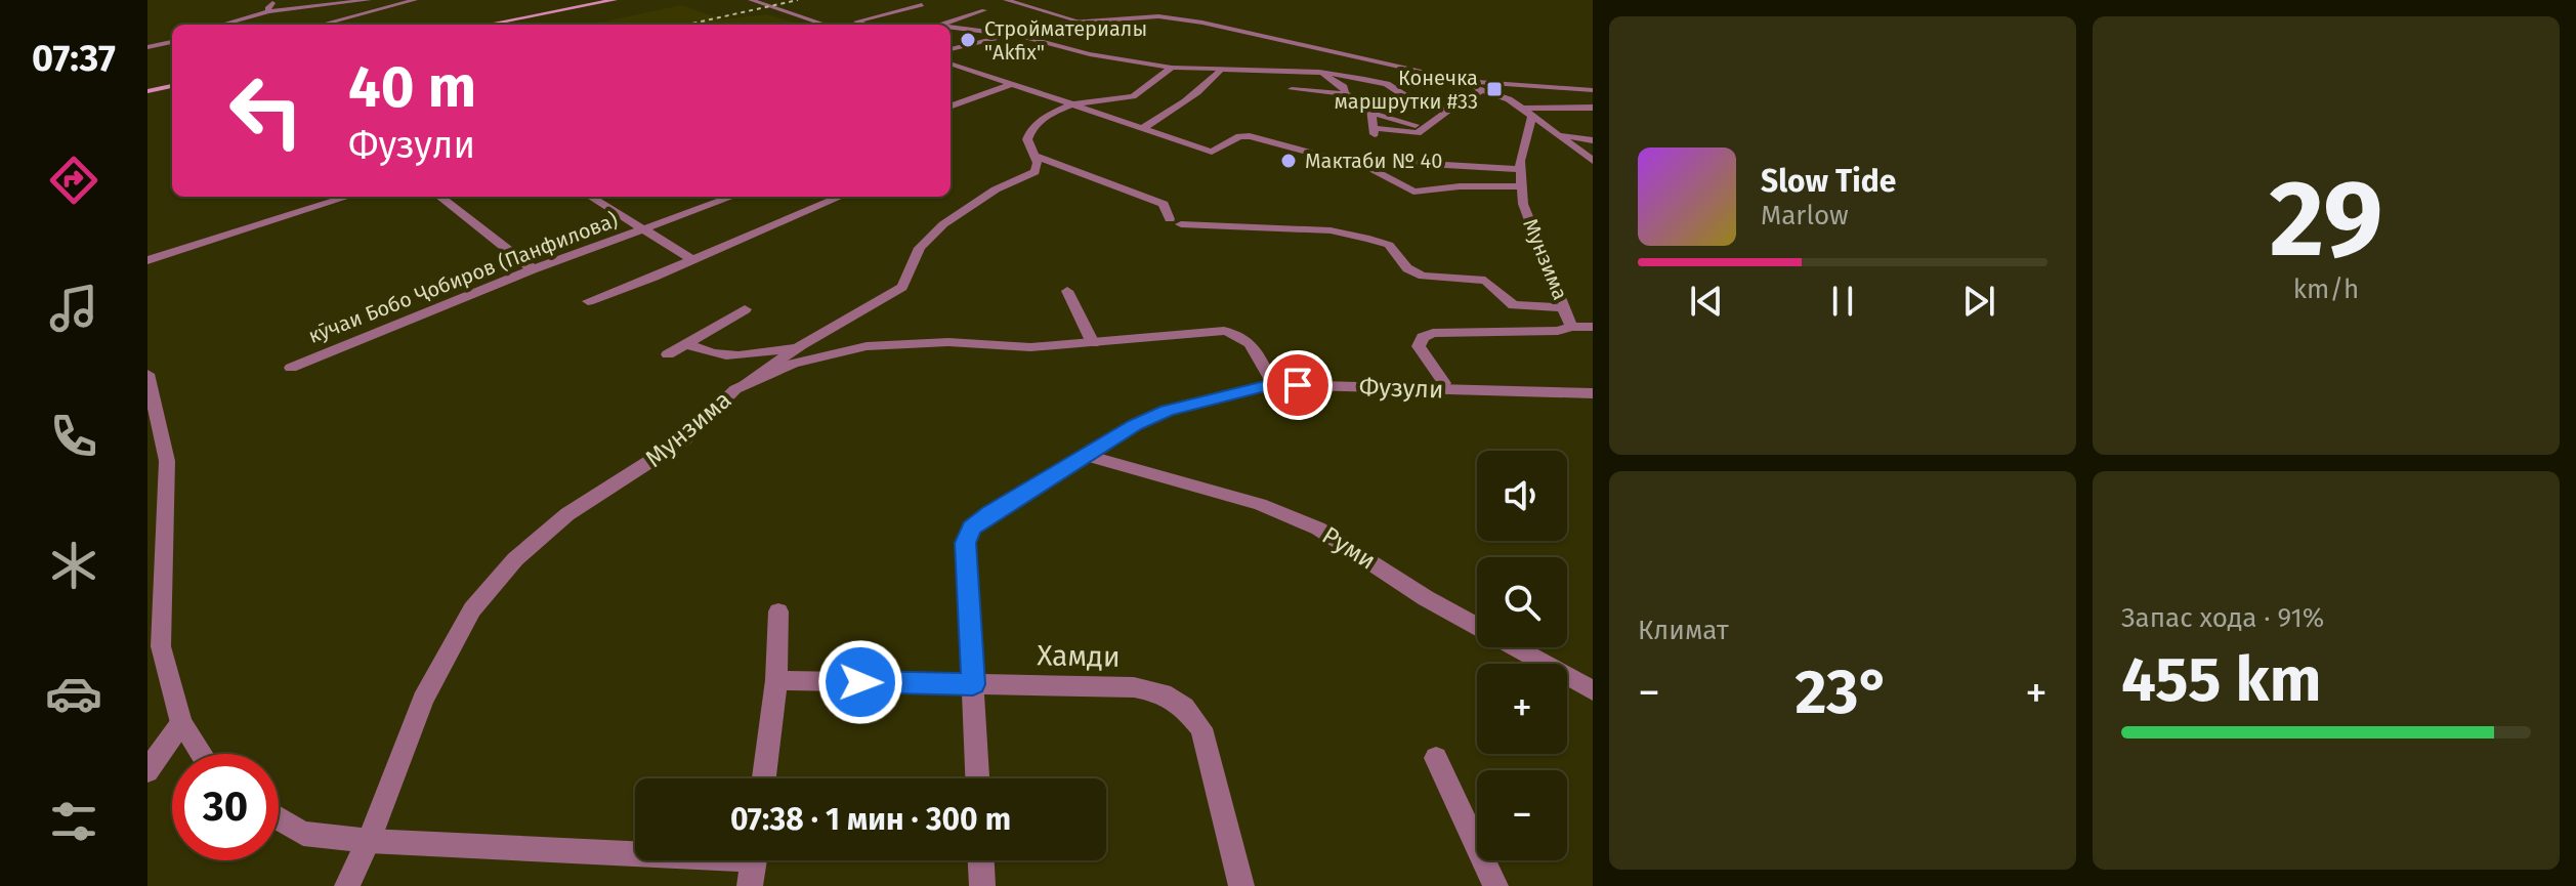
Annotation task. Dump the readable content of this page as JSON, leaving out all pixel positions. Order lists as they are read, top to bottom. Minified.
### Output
{"streets":{"street":["Мунзима","кӯчаи Бобо Ҷобиров (Панфилова)","Фузули","Руми","Хамди"]},"crossings":[["Мунзима","Фузули"],["Фузули","Руми"],["Фузули","Хамди"]],"places":{"other":["Стройматериалы \"Akfix\"","Мактаби № 40"],"transit":["Конечка маршрутки #33"]},"page":{"tabs":"07:37","tile":[["29","km/h"],"Климат",["Запас хода · 91%","455 km"]],"turn":["40 m","Фузули"],"song":["Slow Tide","Marlow"],"map_buttons":["+","−"],"heat":["−","23°","+"],"limit":"30","trip":"07:38 · 1 мин · 300 m"}}
